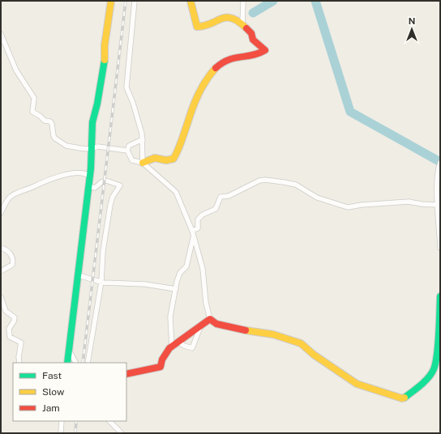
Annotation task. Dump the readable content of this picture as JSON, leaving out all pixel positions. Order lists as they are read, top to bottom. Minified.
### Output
{"legend":["Fast","Slow","Jam"],"north":"top"}
